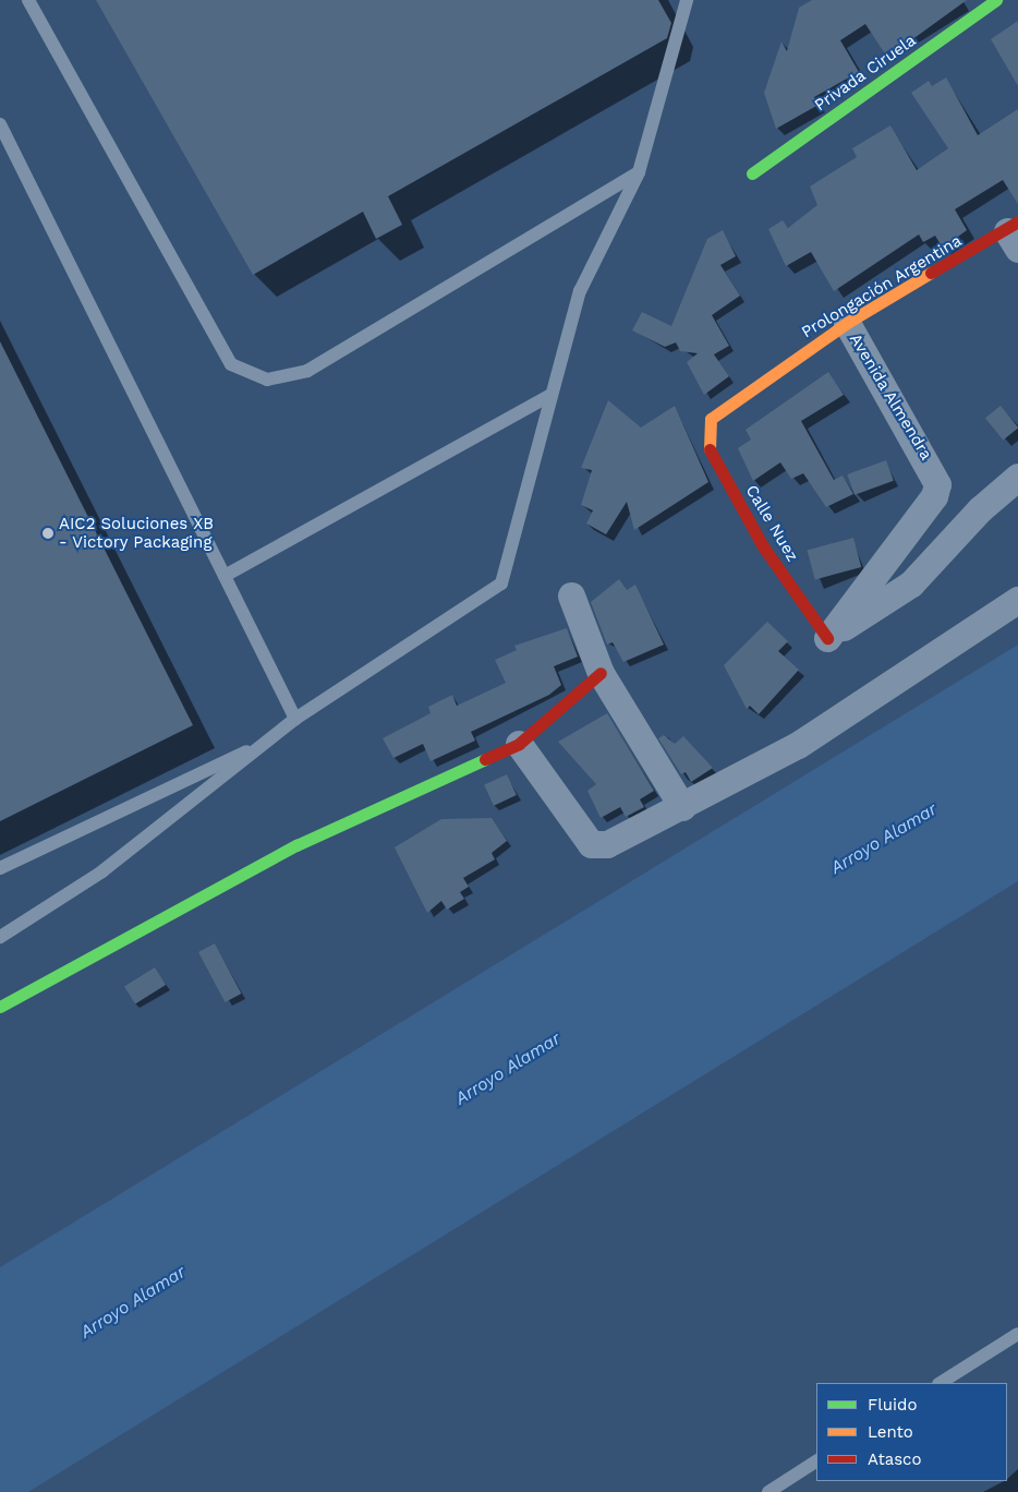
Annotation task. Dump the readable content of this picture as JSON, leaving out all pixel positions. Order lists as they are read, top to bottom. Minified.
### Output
{"streets":{"street":["Privada Ciruela","Prolongación Argentina","Avenida Almendra","Calle Nuez"]},"crossings":[["Prolongación Argentina","Avenida Almendra"],["Prolongación Argentina","Calle Nuez"],["Avenida Almendra","Calle Nuez"]],"water":["Arroyo Alamar"],"places":["AIC2 Soluciones XB - Victory Packaging"],"legend":["Fluido","Lento","Atasco"]}
